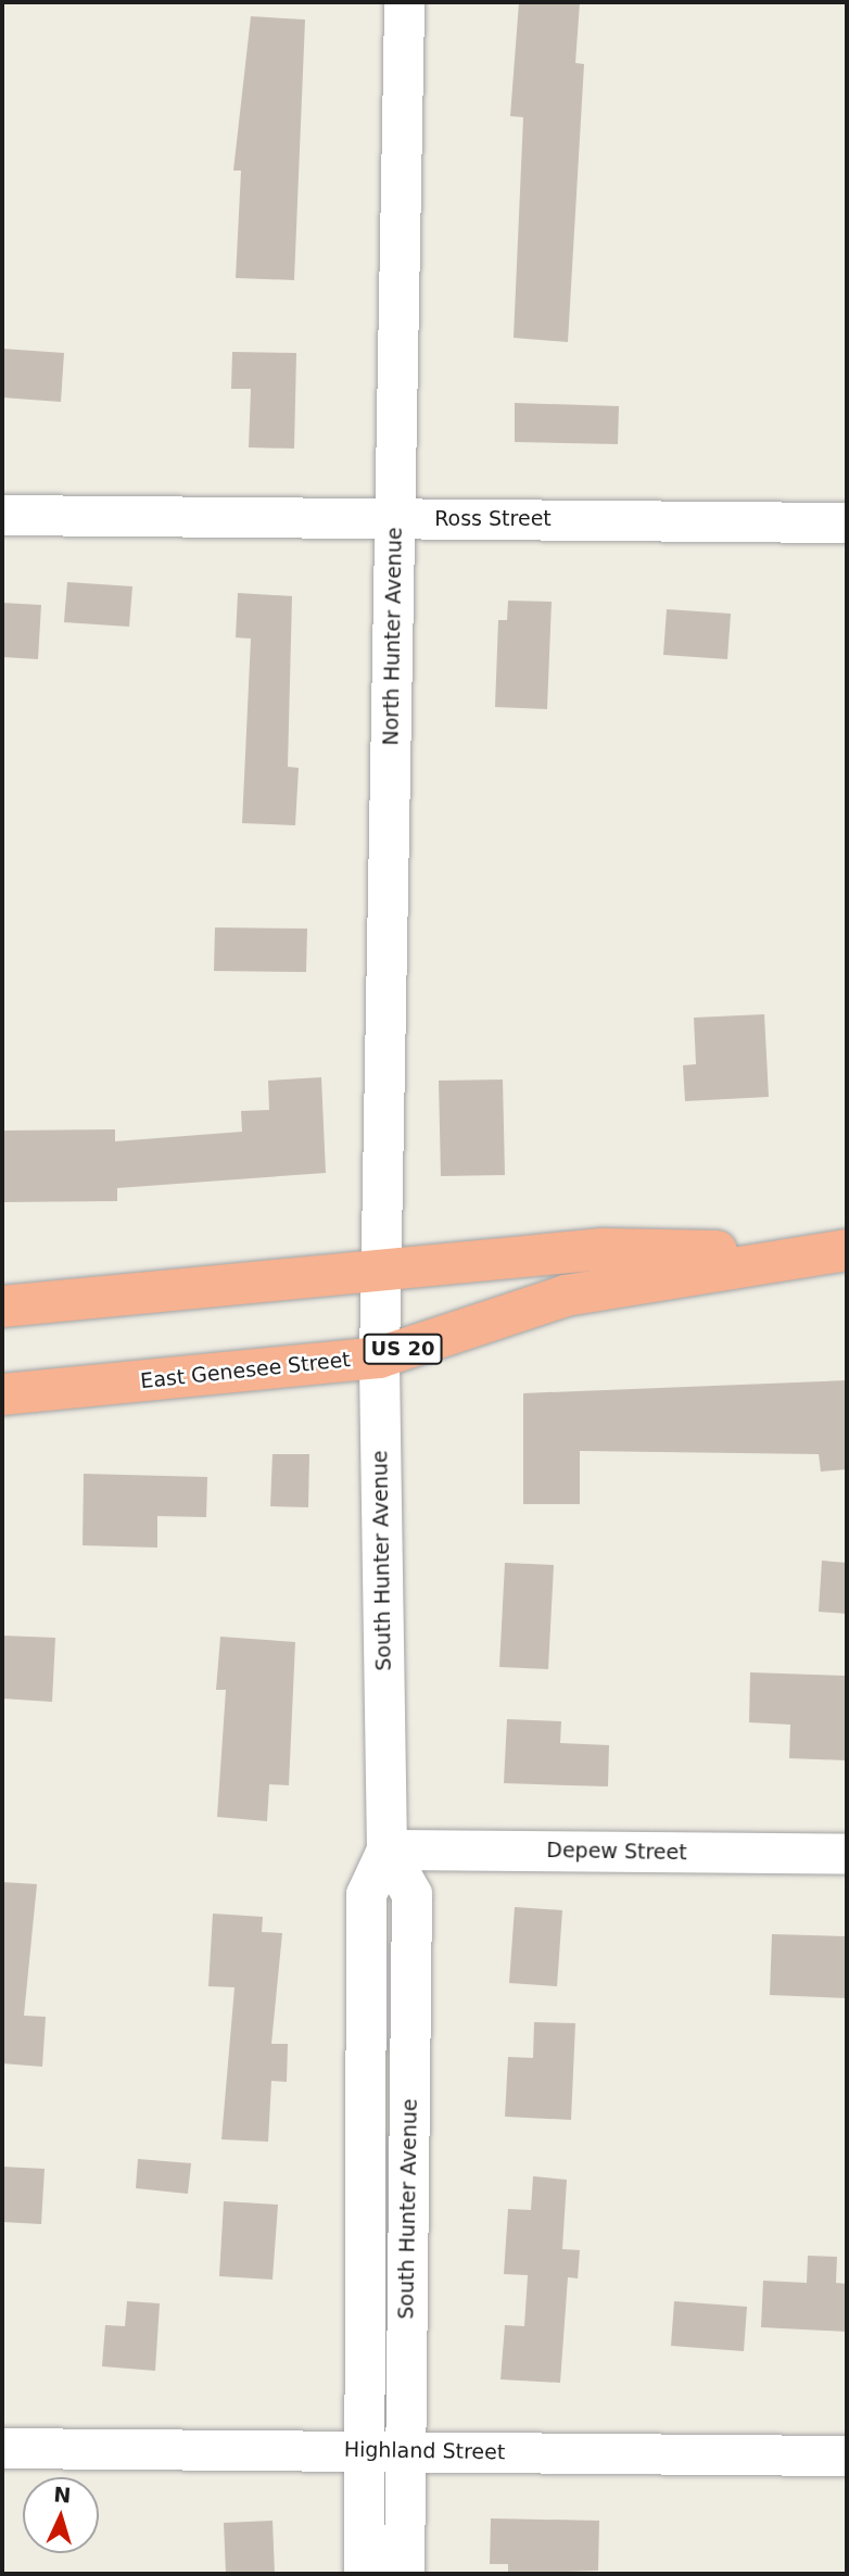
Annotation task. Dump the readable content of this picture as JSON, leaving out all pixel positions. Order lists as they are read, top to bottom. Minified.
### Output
{"streets":{"highway":["US 20","East Genesee Street"],"street":["Ross Street","North Hunter Avenue","South Hunter Avenue","Depew Street","Highland Street"]},"crossings":[["Ross Street","North Hunter Avenue"],["North Hunter Avenue","East Genesee Street"],["North Hunter Avenue","South Hunter Avenue"],["East Genesee Street","South Hunter Avenue"],["South Hunter Avenue","Depew Street"],["South Hunter Avenue","Highland Street"]],"north":"top"}
